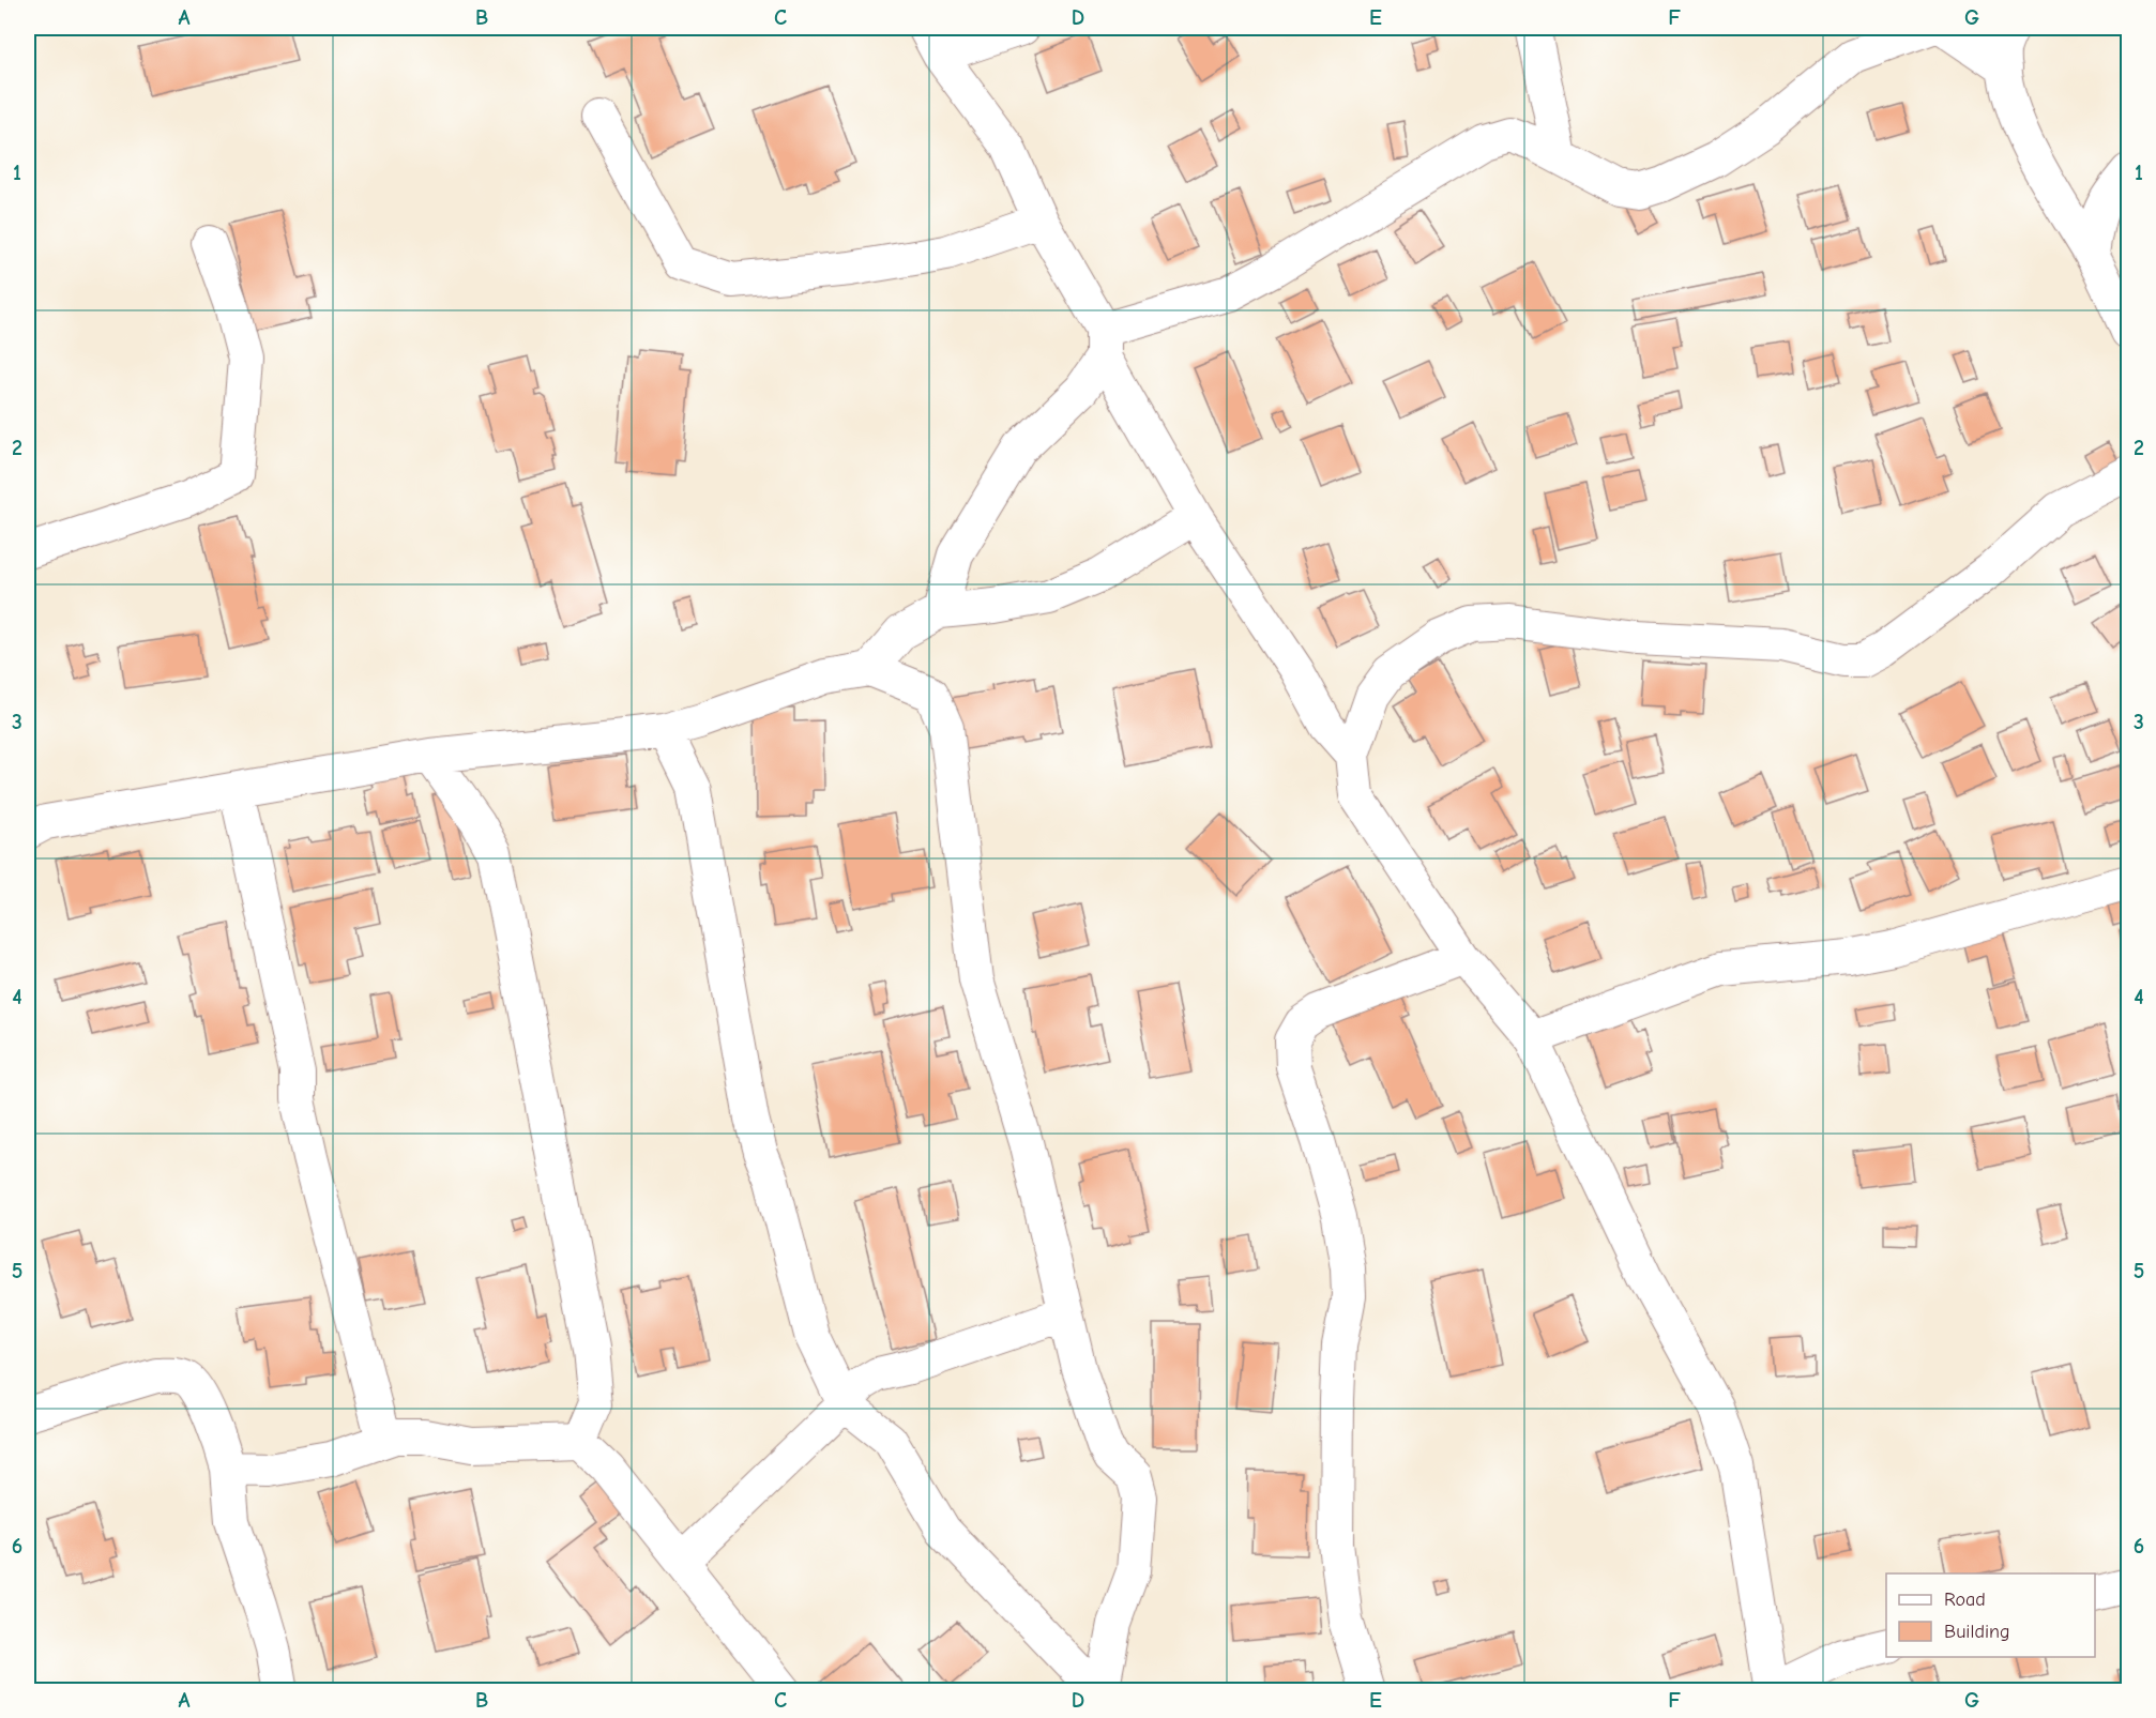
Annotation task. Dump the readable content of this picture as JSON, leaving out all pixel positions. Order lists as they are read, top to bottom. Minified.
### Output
{"legend":["Road","Building"],"grid":{"columns":["A","B","C","D","E","F","G"],"rows":["1","2","3","4","5","6"]}}
